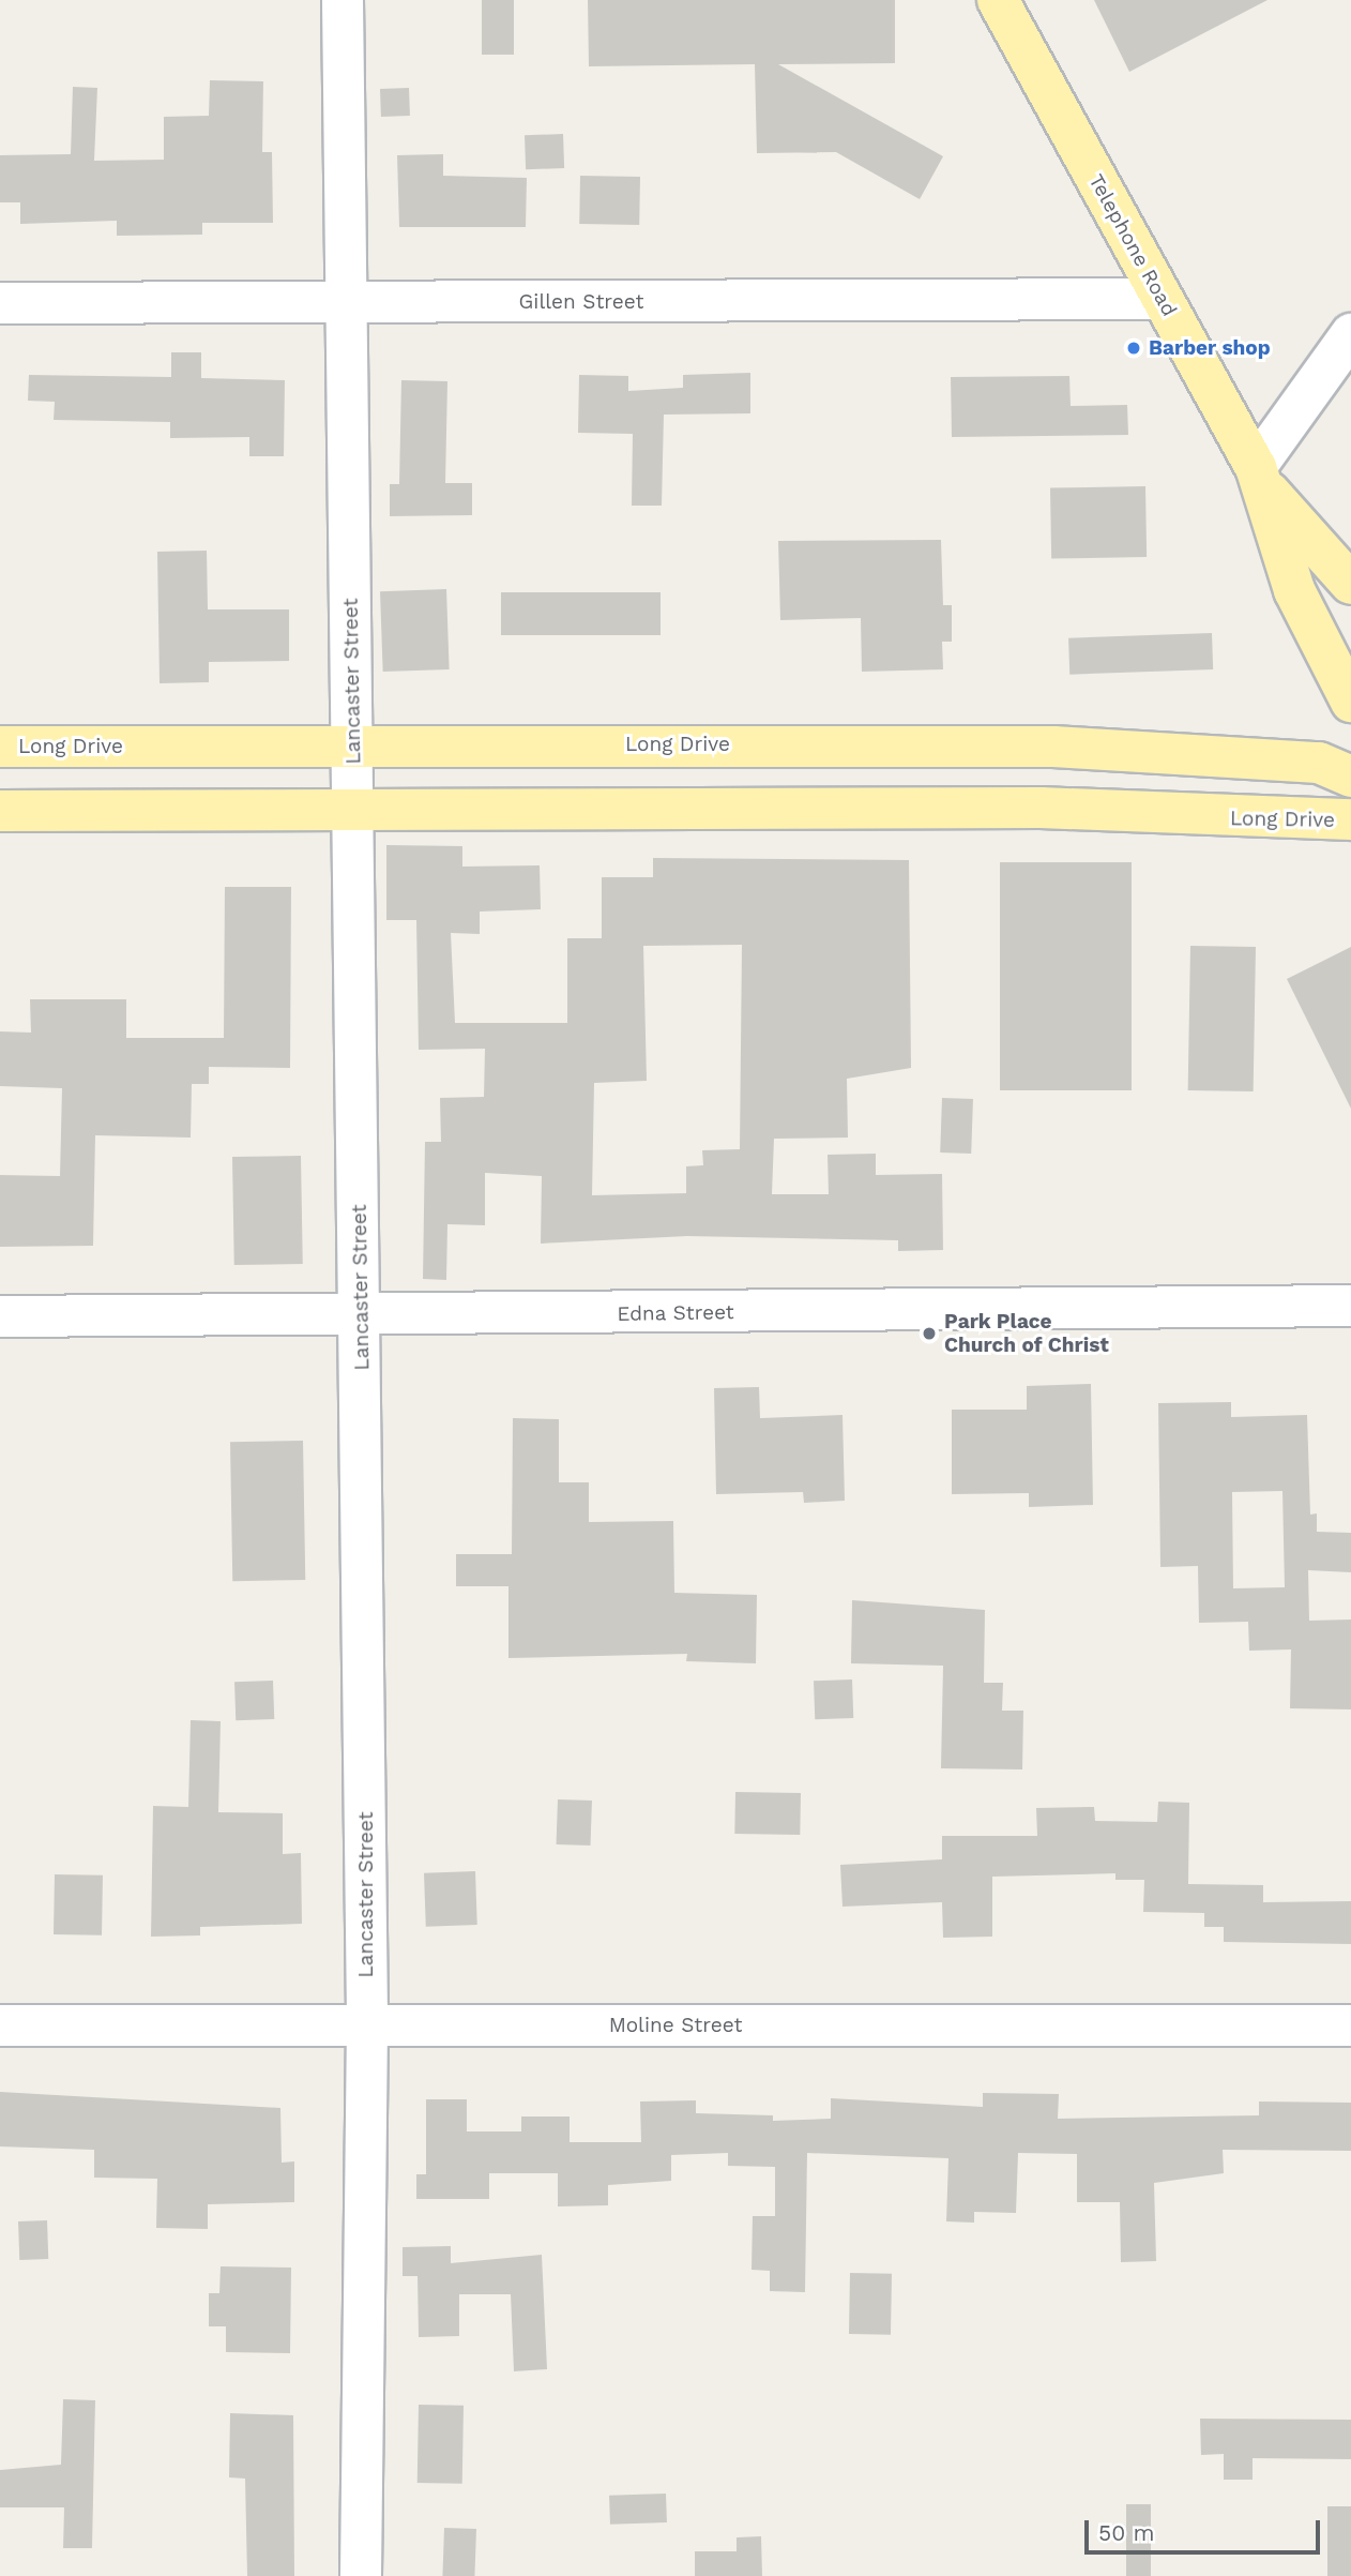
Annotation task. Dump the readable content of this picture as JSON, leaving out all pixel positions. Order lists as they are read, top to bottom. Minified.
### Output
{"streets":{"main road":["Telephone Road","Long Drive"],"street":["Gillen Street","Lancaster Street","Edna Street","Moline Street"]},"crossings":[["Telephone Road","Gillen Street"],["Gillen Street","Lancaster Street"],["Lancaster Street","Long Drive"],["Lancaster Street","Edna Street"],["Lancaster Street","Moline Street"]],"places":["Barber shop","Park Place Church of Christ"],"scale_bar":"50 m"}
